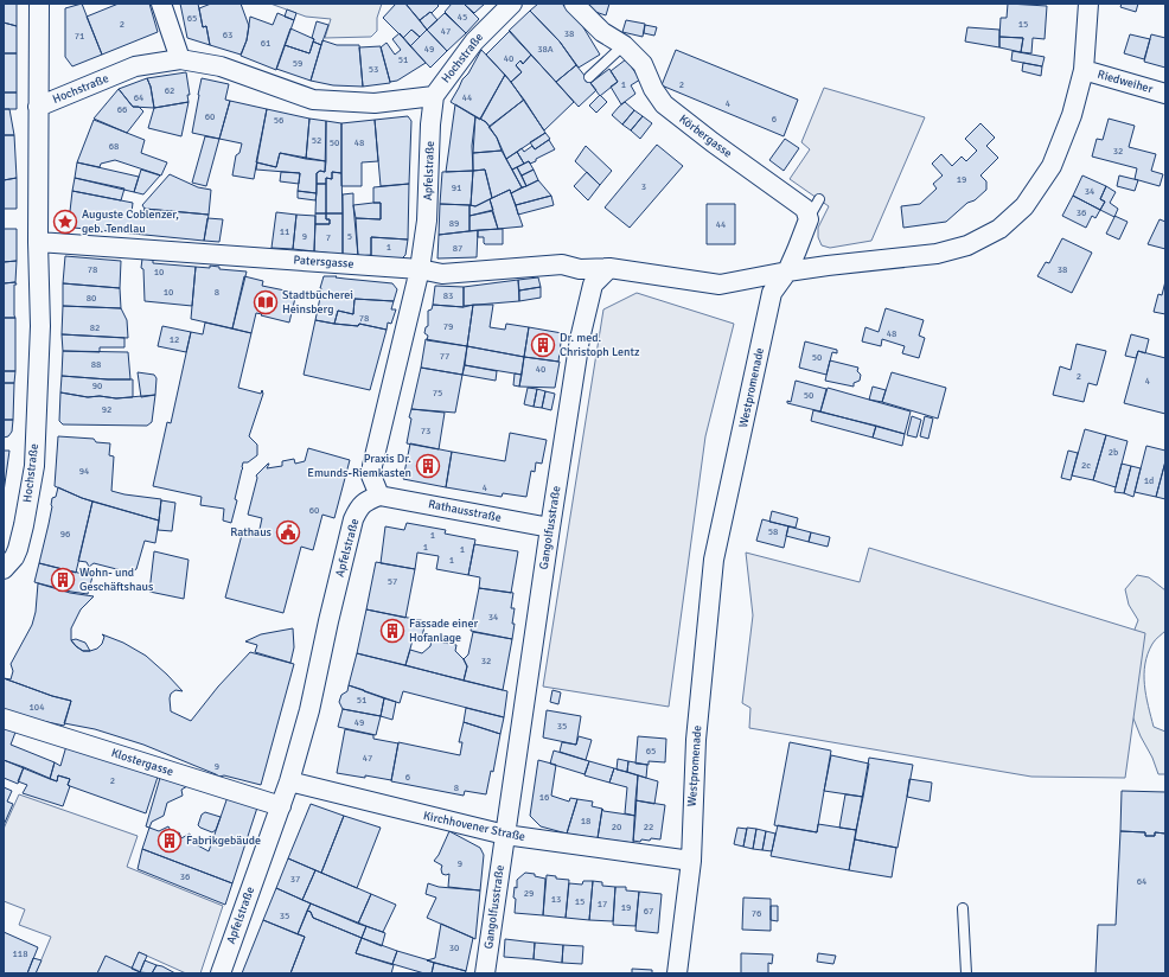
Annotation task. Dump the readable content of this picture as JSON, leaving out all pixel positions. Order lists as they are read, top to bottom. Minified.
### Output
{"streets":{"street":["Hochstraße","Riedweiher","Körbergasse","Apfelstraße","Patersgasse","Westpromenade","Rathausstraße","Gangolfusstraße","Klostergasse","Kirchhovener Straße"]},"crossings":[["Hochstraße","Apfelstraße"],["Hochstraße","Patersgasse"],["Apfelstraße","Patersgasse"],["Apfelstraße","Rathausstraße"],["Apfelstraße","Klostergasse"],["Apfelstraße","Kirchhovener Straße"],["Patersgasse","Gangolfusstraße"],["Westpromenade","Kirchhovener Straße"],["Rathausstraße","Gangolfusstraße"],["Gangolfusstraße","Kirchhovener Straße"]],"places":{"place":["Auguste Coblenzer, geb. Tendlau"],"library":["Stadtbücherei Heinsberg"],"building":["Dr. med. Christoph Lentz","Praxis Dr. Emunds-Riemkasten","Wohn- und Geschäftshaus","Fassade einer Hofanlage","Fabrikgebäude"],"public building":["Rathaus"]},"house_numbers":["45","65","2","15","47","38","63","71","61","49","38A","40","51","59","53","1","2","62","64","44","4","66","60","6","56","52","50","48","68","32","19","3","91","34","36","89","44","11","9","5","7","1","87","78","38","10","10","8","83","80","78","79","82","48","12","77","50","88","40","2","4","90","75","50","92","73","2b","2c","94","1d","4","60","58","96","1","1","1","1","57","34","32","51","104","49","35","65","47","9","6","2","8","16","18","20","22","9","36","37","64","29","13","15","17","19","67","76","35","30","118"]}
